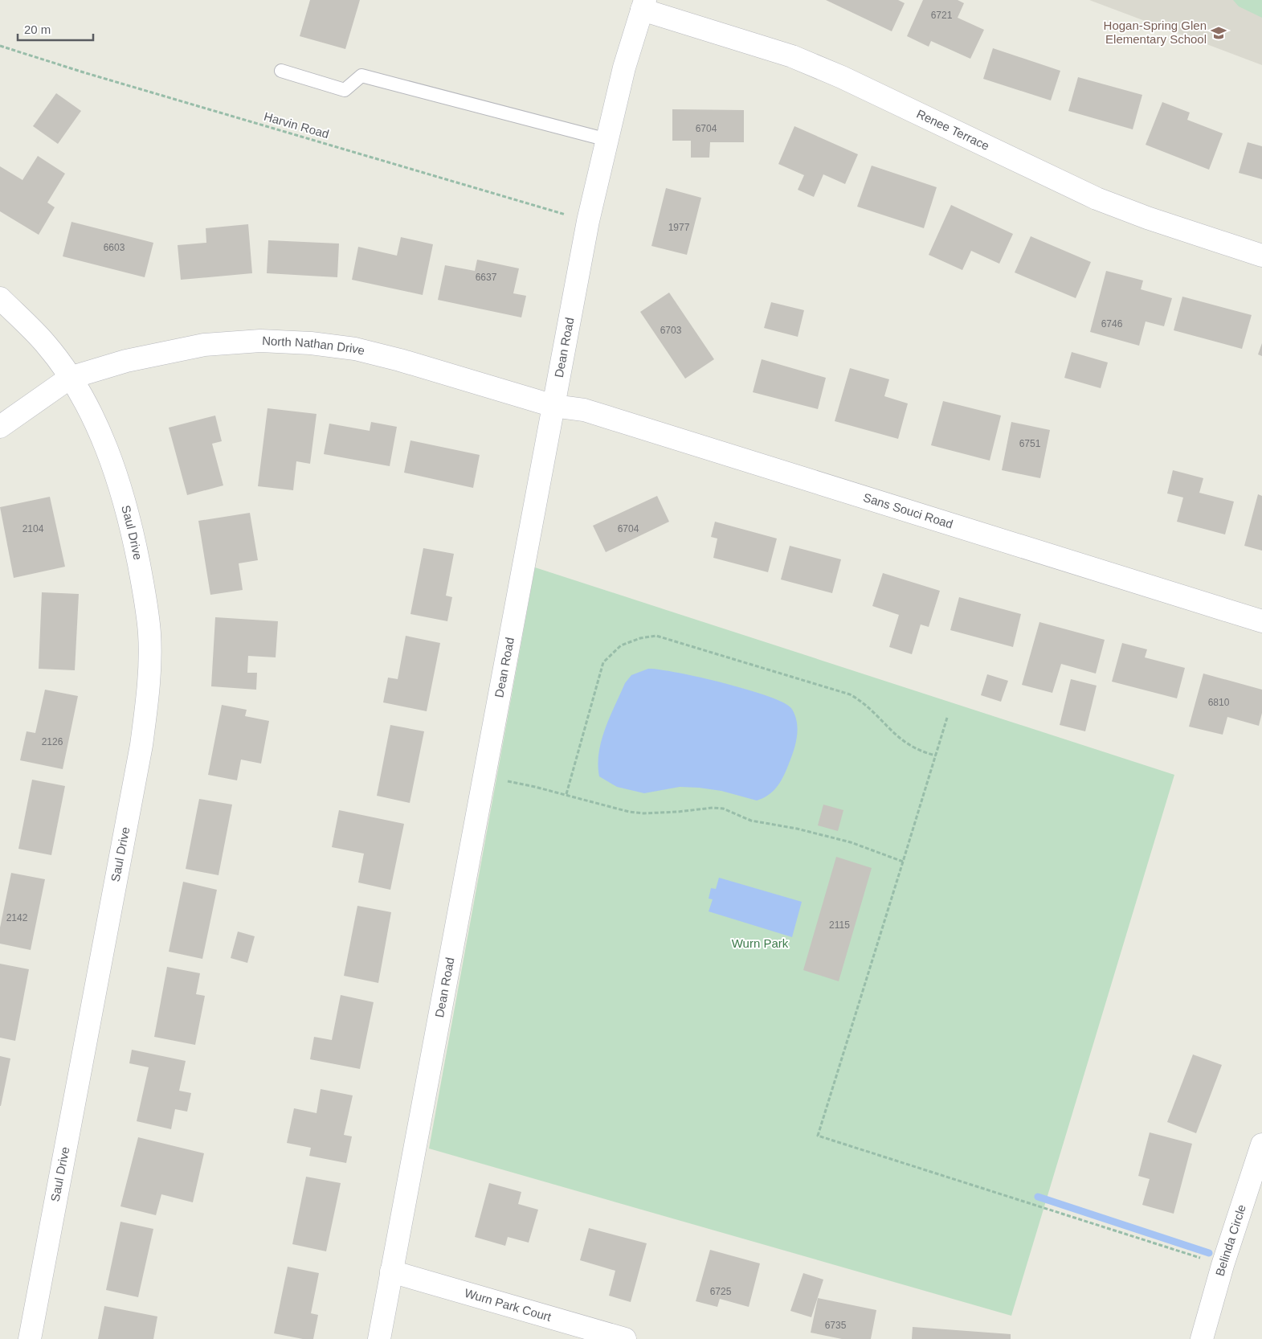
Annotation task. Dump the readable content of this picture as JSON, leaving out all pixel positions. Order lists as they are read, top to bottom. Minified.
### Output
{"streets":{"street":["Renee Terrace","North Nathan Drive","Dean Road","Sans Souci Road","Saul Drive","Belinda Circle","Wurn Park Court"],"path":["Harvin Road"]},"crossings":[["Harvin Road","Dean Road"],["Renee Terrace","Dean Road"],["North Nathan Drive","Dean Road"],["North Nathan Drive","Sans Souci Road"],["North Nathan Drive","Saul Drive"],["Dean Road","Sans Souci Road"],["Dean Road","Wurn Park Court"]],"parks":["Wurn Park"],"places":{"school or university":["Hogan-Spring Glen Elementary School"]},"house_numbers":["6721","6704","1977","6603","6637","6746","6703","6751","2104","6704","6810","2126","2142","2115","6725","6735"],"scale_bar":"20 m"}
